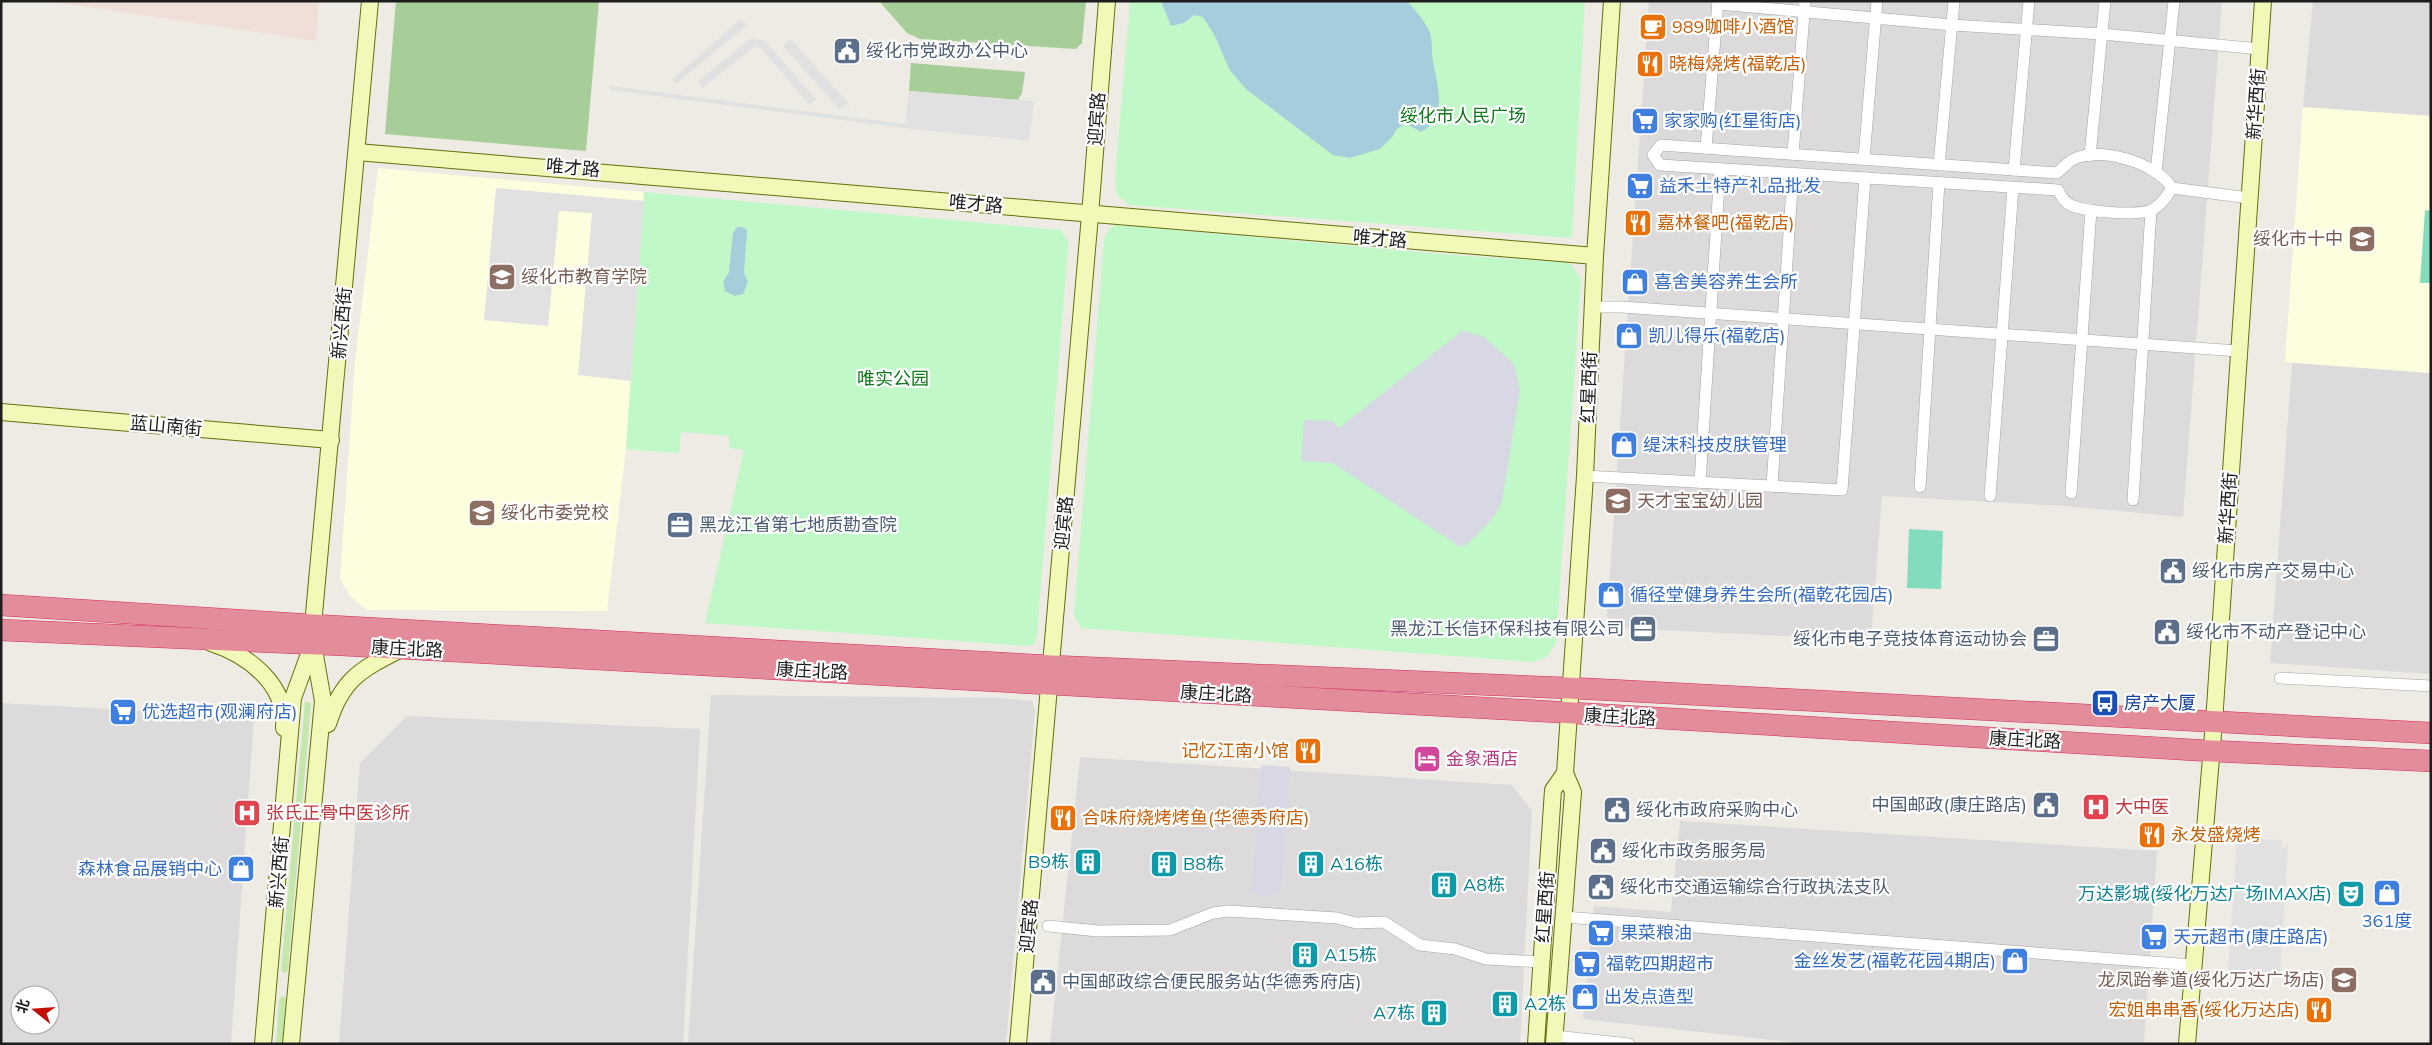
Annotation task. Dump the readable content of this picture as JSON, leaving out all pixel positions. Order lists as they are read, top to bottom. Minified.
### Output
{"streets":{"highway":["康庄北路"],"main road":["新华西街","迎宾路","唯才路","新兴西街","红星西街","蓝山南街"]},"crossings":[["新华西街","康庄北路"],["迎宾路","唯才路"],["迎宾路","康庄北路"],["唯才路","新兴西街"],["唯才路","红星西街"],["新兴西街","蓝山南街"],["新兴西街","康庄北路"],["红星西街","康庄北路"]],"parks":["绥化市人民广场","唯实公园"],"places":{"cafe":["989咖啡小酒馆"],"public building":["绥化市党政办公中心","绥化市房产交易中心","绥化市不动产登记中心","中国邮政(康庄路店)","绥化市政府采购中心","绥化市政务服务局","绥化市交通运输综合行政执法支队","中国邮政综合便民服务站(华德秀府店)"],"restaurant":["晓梅烧烤(福乾店)","嘉林餐吧(福乾店)","记忆江南小馆","合味府烧烤烤鱼(华德秀府店)","永发盛烧烤","宏姐串串香(绥化万达店)"],"supermarket":["家家购(红星街店)","益禾土特产礼品批发","优选超市(观澜府店)","果菜粮油","天元超市(康庄路店)","福乾四期超市"],"school or university":["绥化市十中","绥化市教育学院","天才宝宝幼儿园","绥化市委党校","龙凤跆拳道(绥化万达广场店)"],"shop":["喜舍美容养生会所","凯儿得乐(福乾店)","缇沫科技皮肤管理","循径堂健身养生会所(福乾花园店)","森林食品展销中心","361度","金丝发艺(福乾花园4期店)","出发点造型"],"office":["黑龙江省第七地质勘查院","黑龙江长信环保科技有限公司","绥化市电子竞技体育运动协会"],"bus stop":["房产大厦"],"hotel":["金象酒店"],"hospital":["大中医","张氏正骨中医诊所"],"building":["B9栋","B8栋","A16栋","A8栋","A15栋","A2栋","A7栋"],"theatre":["万达影城(绥化万达广场IMAX店)"]},"north":"left"}
